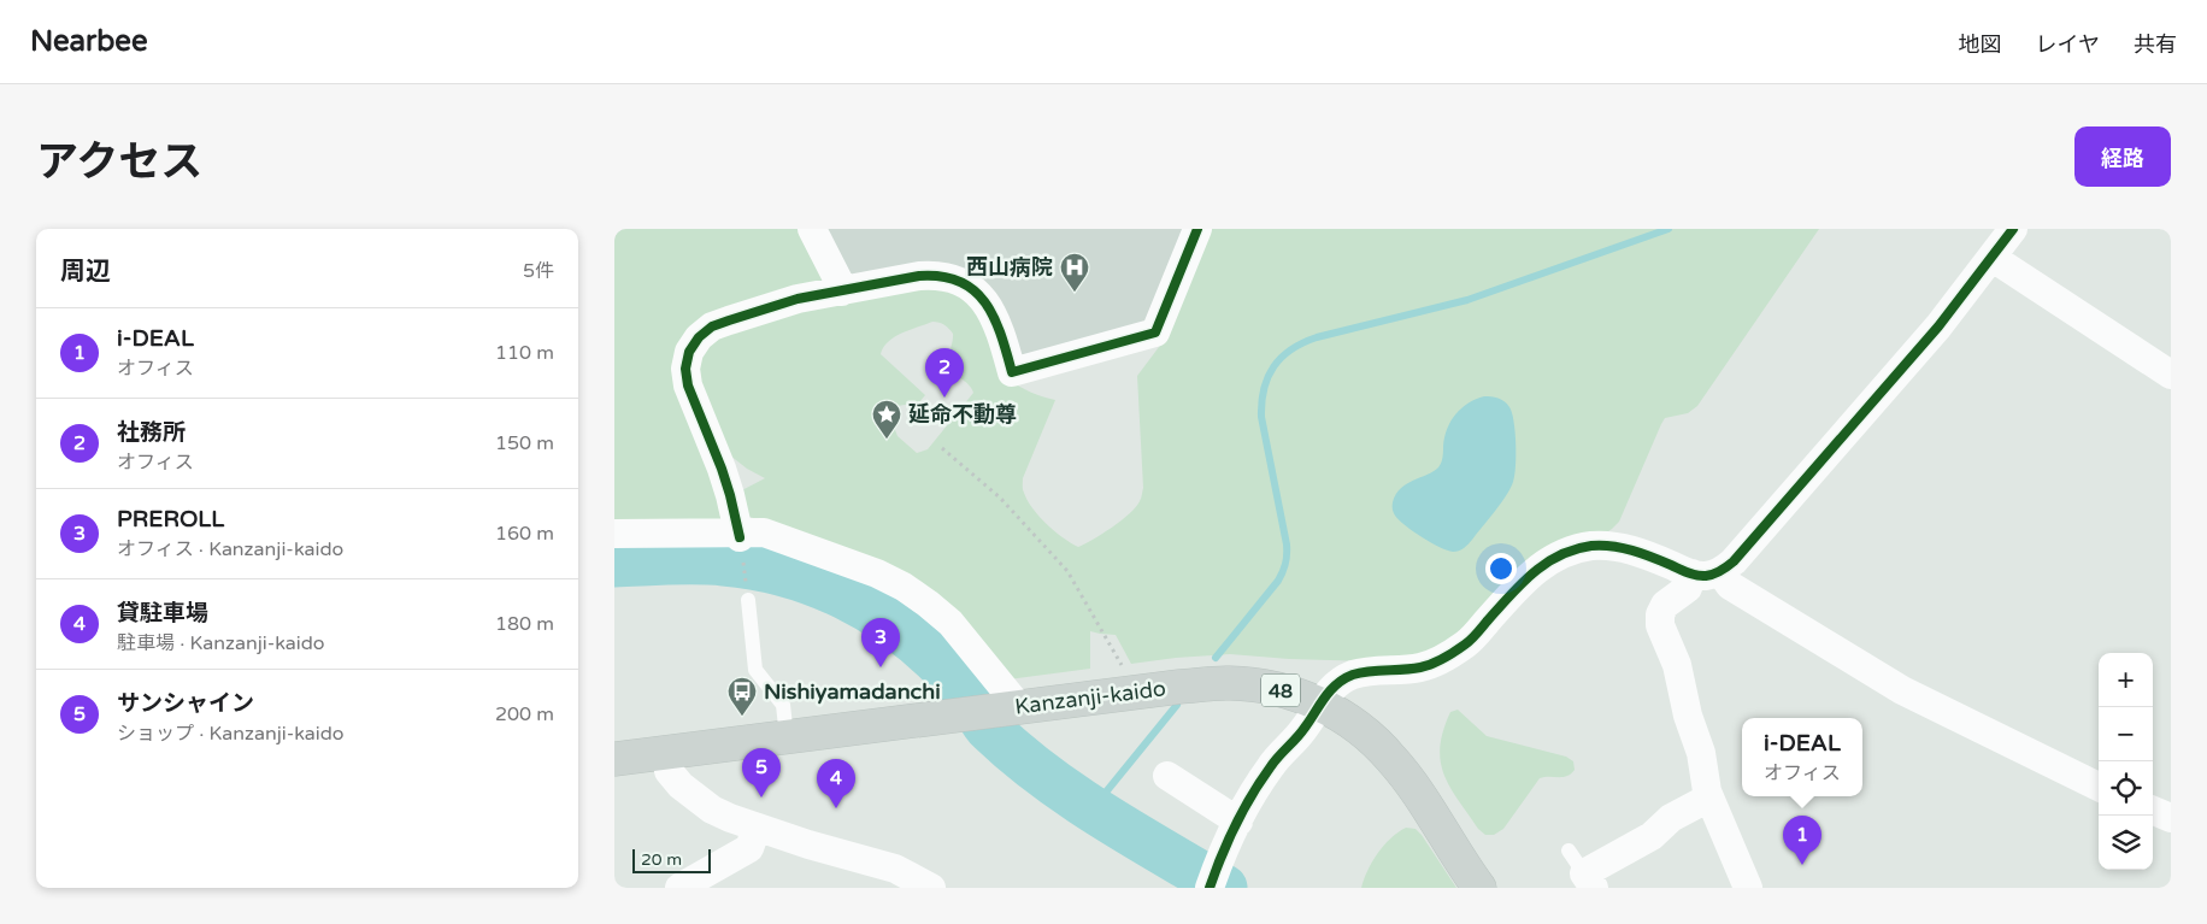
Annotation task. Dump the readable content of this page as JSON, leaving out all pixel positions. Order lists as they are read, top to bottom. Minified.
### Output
{"streets":{"main road":["48","Kanzanji-kaido"]},"places":{"hospital":["西山病院"],"place":["延命不動尊"],"bus stop":["Nishiyamadanchi"]},"scale_bar":"20 m","page":{"header":"Nearbee","nav":["地図","レイヤ","共有"],"title":"アクセス","buttons":"経路","heading":["周辺","5件"],"list":[{"mark":"1","name":"i-DEAL","note":"オフィス","value":"110 m"},{"mark":"2","name":"社務所","note":"オフィス","value":"150 m"},{"mark":"3","name":"PREROLL","note":"オフィス · Kanzanji-kaido","value":"160 m"},{"mark":"4","name":"貸駐車場","note":"駐車場 · Kanzanji-kaido","value":"180 m"},{"mark":"5","name":"サンシャイン","note":"ショップ · Kanzanji-kaido","value":"200 m"}],"pins":["2","3","5","4","1"],"map_buttons":["+","−"],"popup":["i-DEAL","オフィス"],"scale":"20 m"}}
